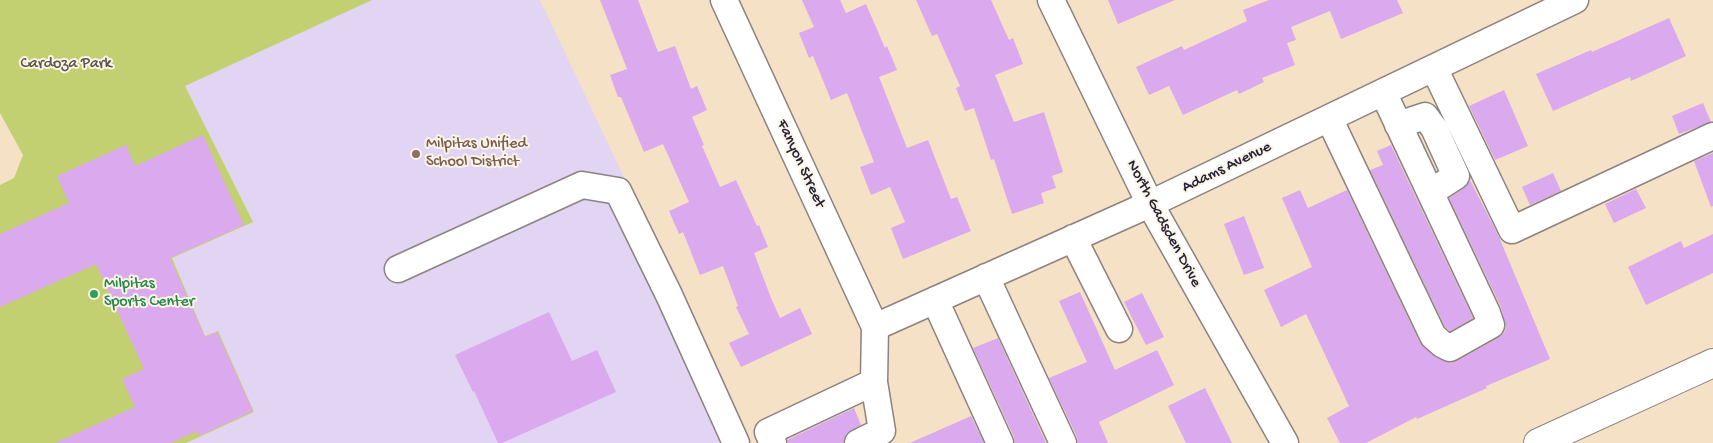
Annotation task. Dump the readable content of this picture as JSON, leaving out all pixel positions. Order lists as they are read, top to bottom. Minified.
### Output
{"streets":{"street":["Fanyon Street","Adams Avenue","North Gadsden Drive"]},"crossings":[["Fanyon Street","Adams Avenue"],["Adams Avenue","North Gadsden Drive"]],"parks":["Cardoza Park"],"places":["Milpitas Unified School District","Milpitas Sports Center"]}
